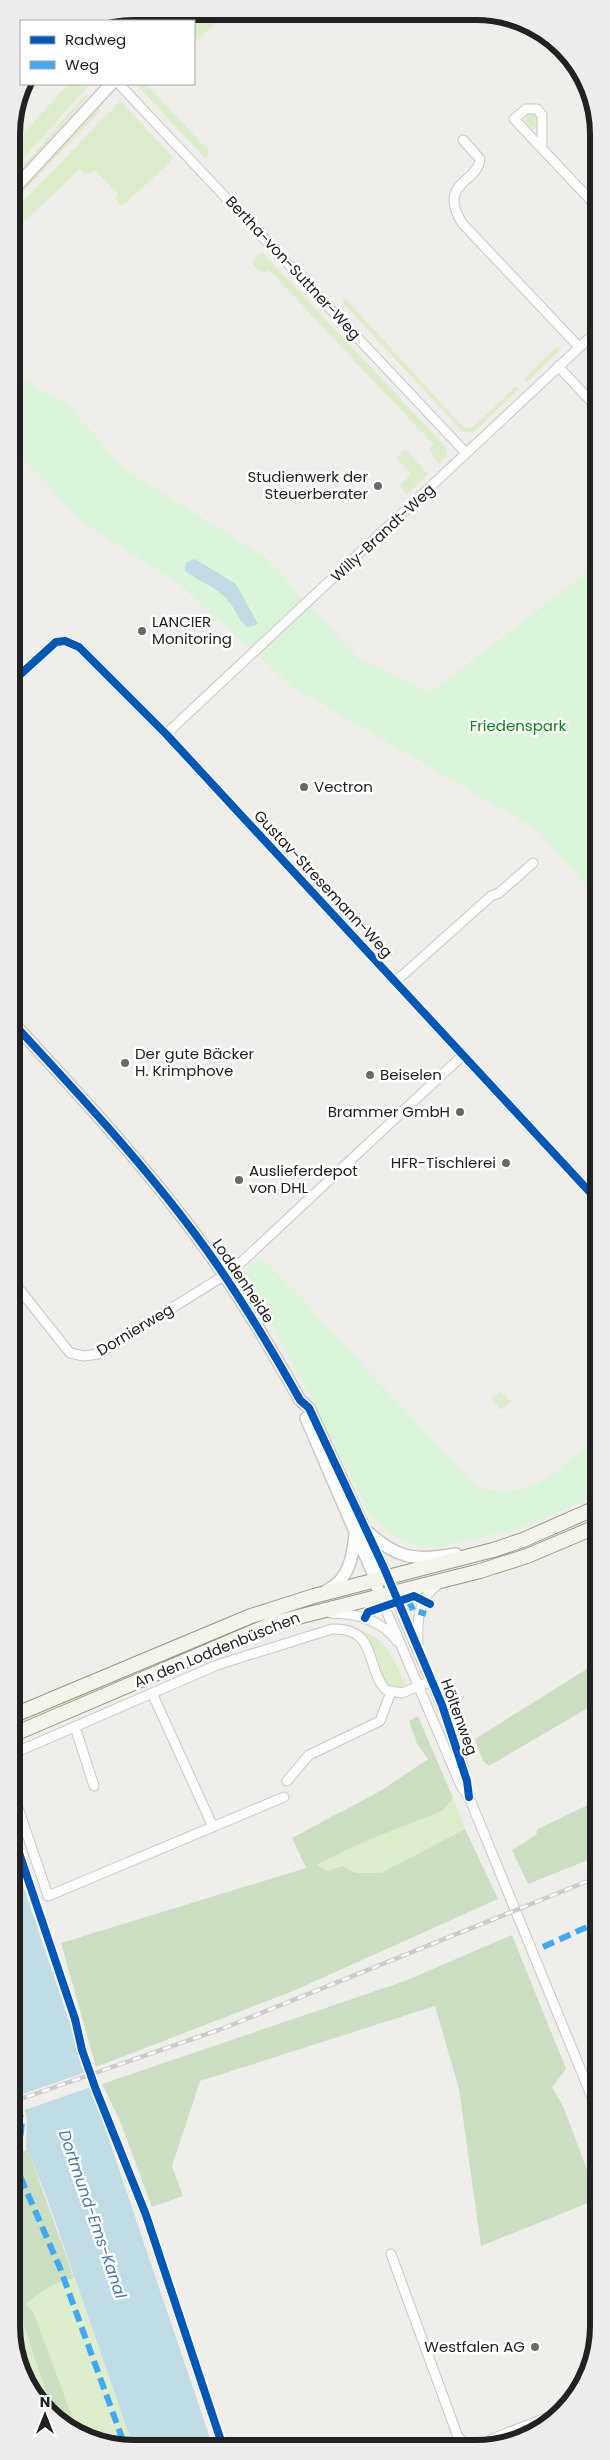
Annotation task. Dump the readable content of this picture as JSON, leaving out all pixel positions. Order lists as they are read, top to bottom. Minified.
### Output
{"streets":{"main road":["An den Loddenbüschen"],"street":["Bertha-von-Suttner-Weg","Willy-Brandt-Weg","Gustav-Stresemann-Weg","Loddenheide","Dornierweg","Höltenweg"]},"crossings":[["Bertha-von-Suttner-Weg","Willy-Brandt-Weg"],["Willy-Brandt-Weg","Gustav-Stresemann-Weg"],["Loddenheide","Dornierweg"],["Loddenheide","An den Loddenbüschen"],["Loddenheide","Höltenweg"],["An den Loddenbüschen","Höltenweg"]],"water":["Dortmund-Ems-Kanal"],"parks":["Friedenspark"],"places":["Studienwerk der Steuerberater","LANCIER Monitoring","Vectron","Der gute Bäcker H. Krimphove","Beiselen","Brammer GmbH","HFR-Tischlerei","Auslieferdepot von DHL","Westfalen AG"],"legend":["Radweg","Weg"],"north":"top"}
